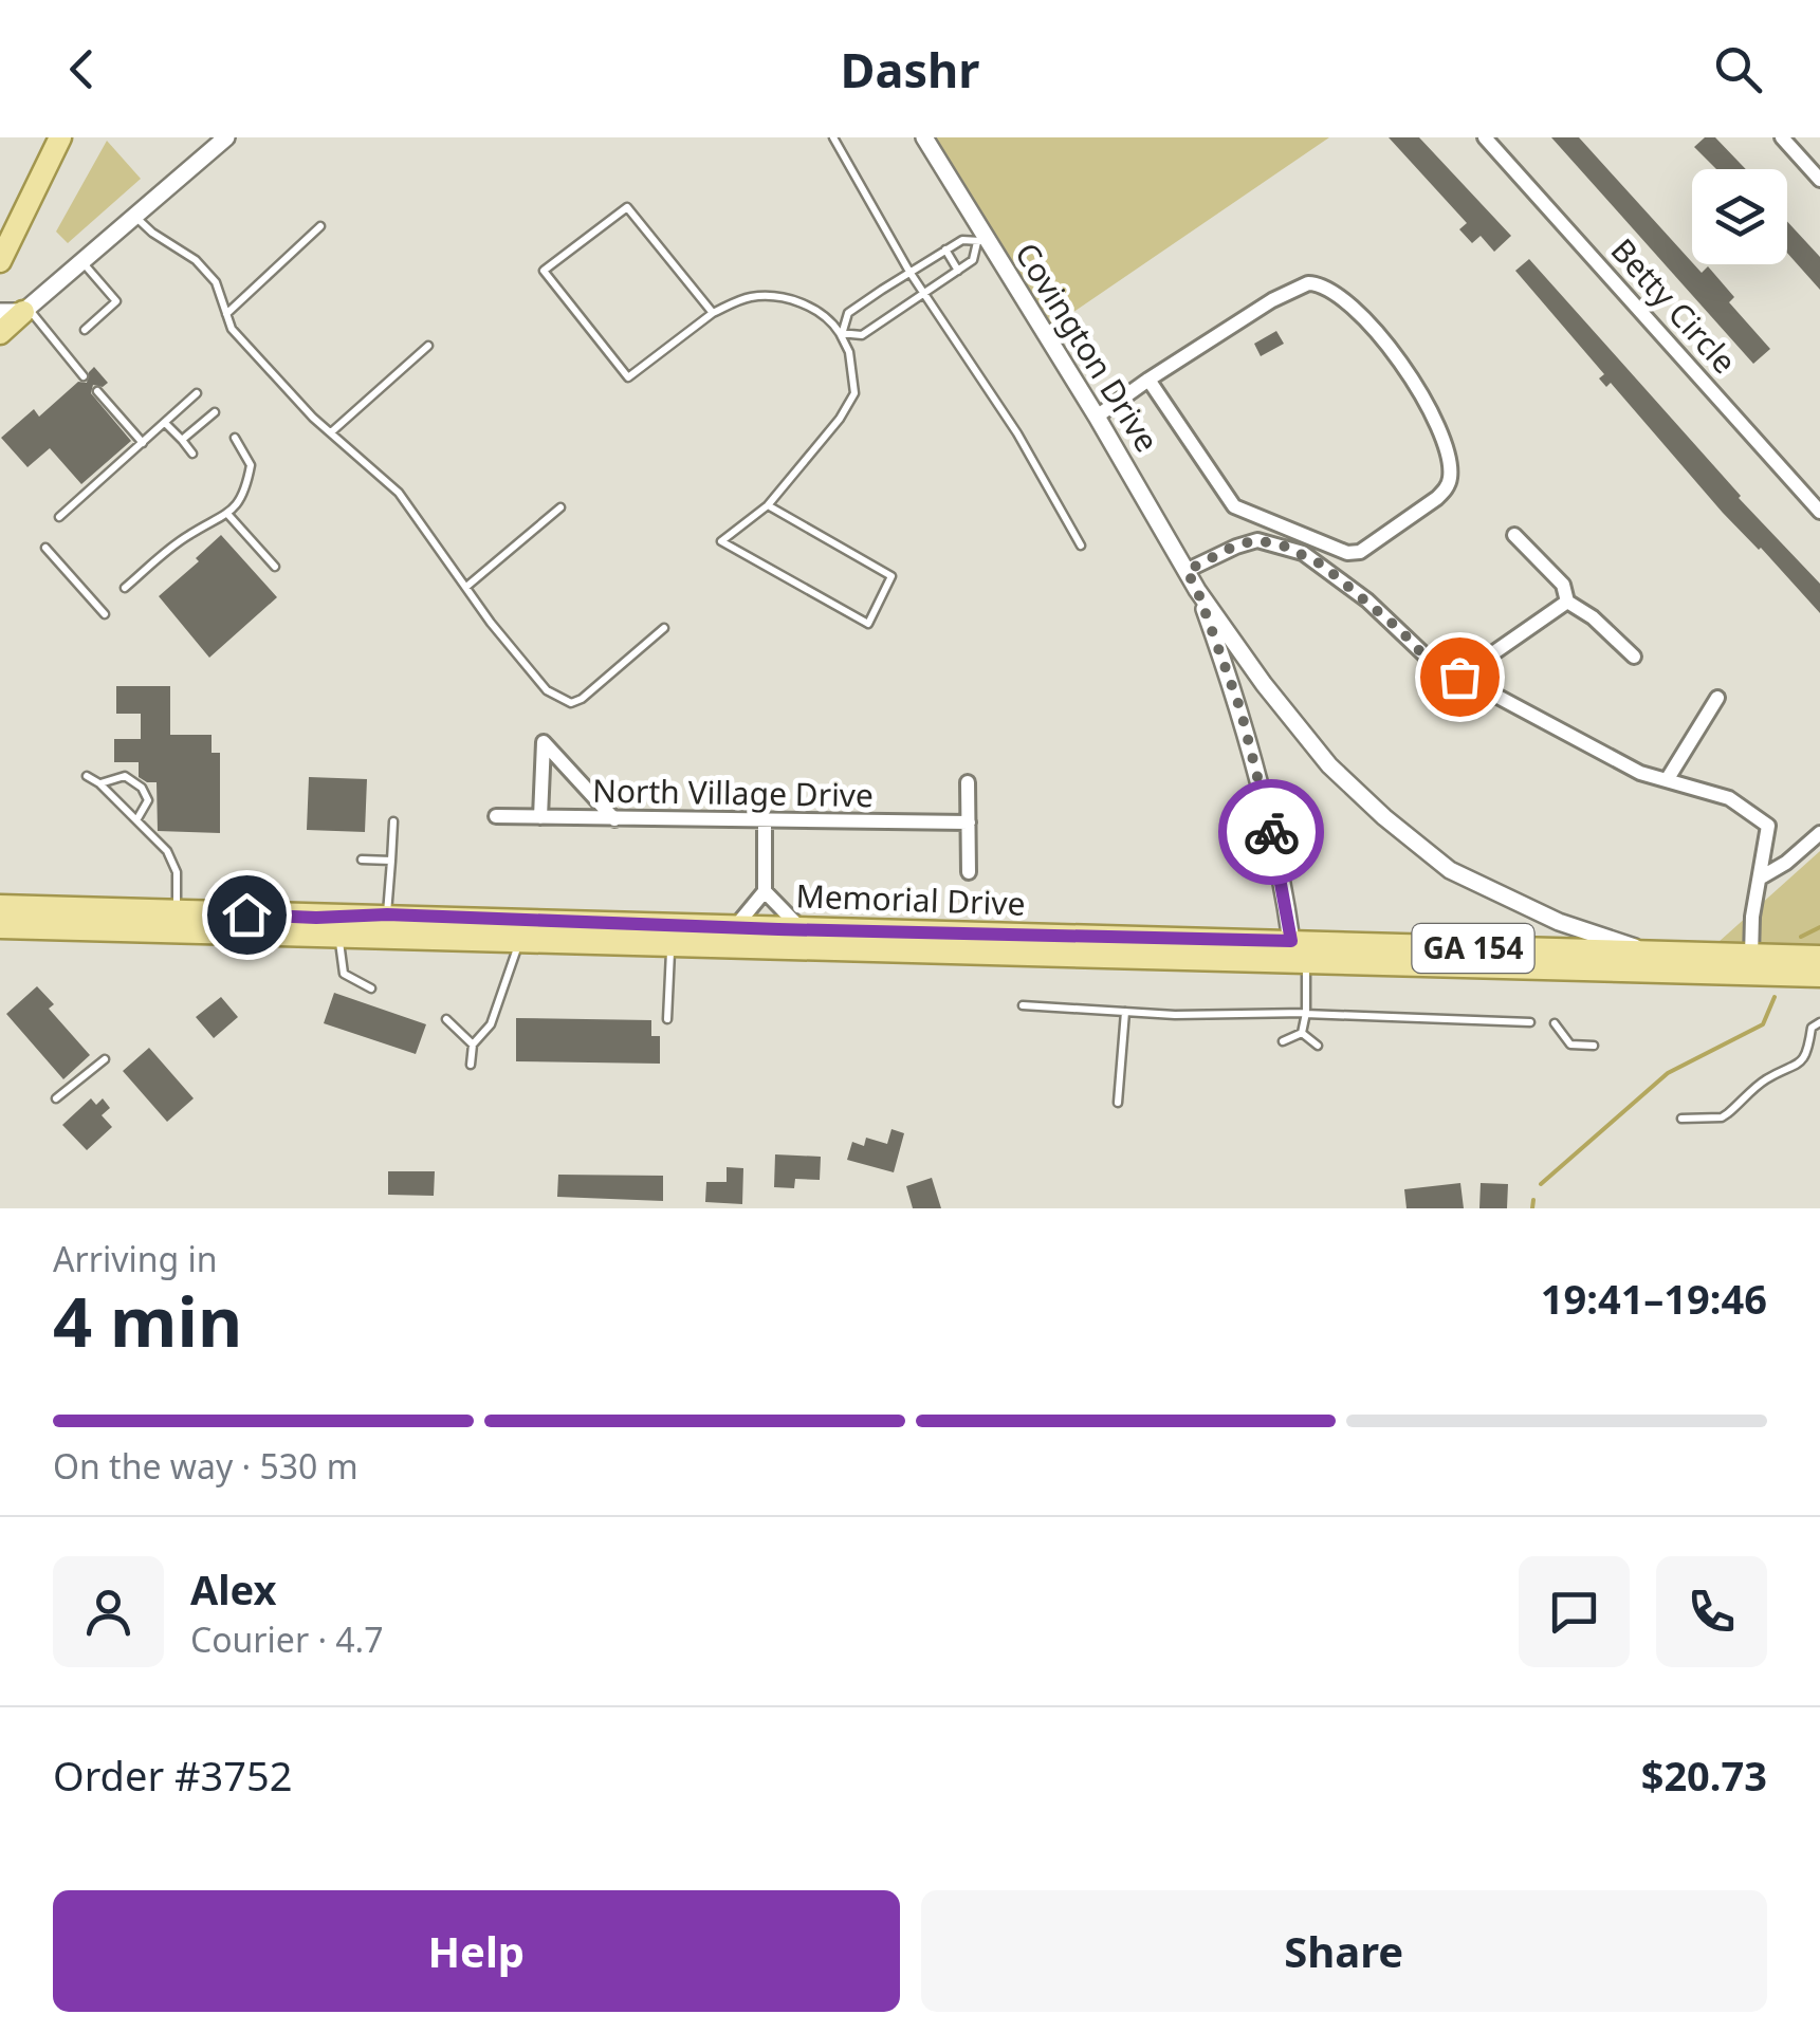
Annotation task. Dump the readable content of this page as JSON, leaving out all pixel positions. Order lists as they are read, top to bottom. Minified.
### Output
{"streets":{"main road":["Memorial Drive","GA 154"],"street":["Betty Circle","Covington Drive","North Village Drive"]},"crossings":[["Covington Drive","Memorial Drive"]],"page":{"header":"Dashr","heading":["4 min","Arriving in","19:41–19:46"],"panel":["Alex","Courier · 4.7","Order #3752","$20.73"],"bar":"On the way · 530 m","buttons":["Help","Share"]}}
